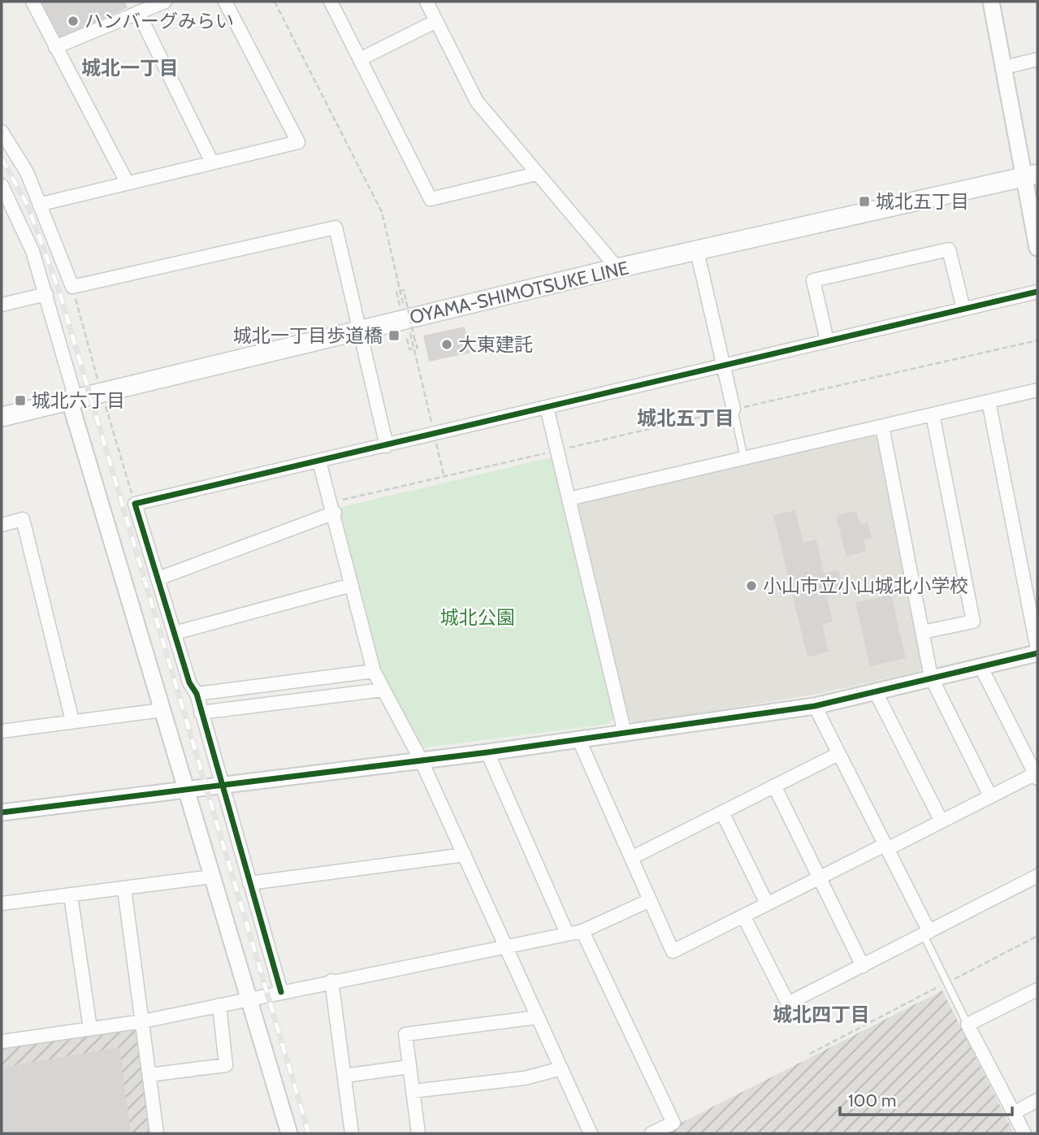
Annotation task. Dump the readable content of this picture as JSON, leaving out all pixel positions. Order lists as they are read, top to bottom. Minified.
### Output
{"streets":{"main road":["OYAMA-SHIMOTSUKE LINE"]},"districts":["城北一丁目","城北五丁目","城北四丁目"],"parks":["城北公園"],"places":{"other":["ハンバーグみらい","大東建託","小山市立小山城北小学校"],"transit":["城北五丁目","城北一丁目歩道橋","城北六丁目"]},"scale_bar":"100 m"}
